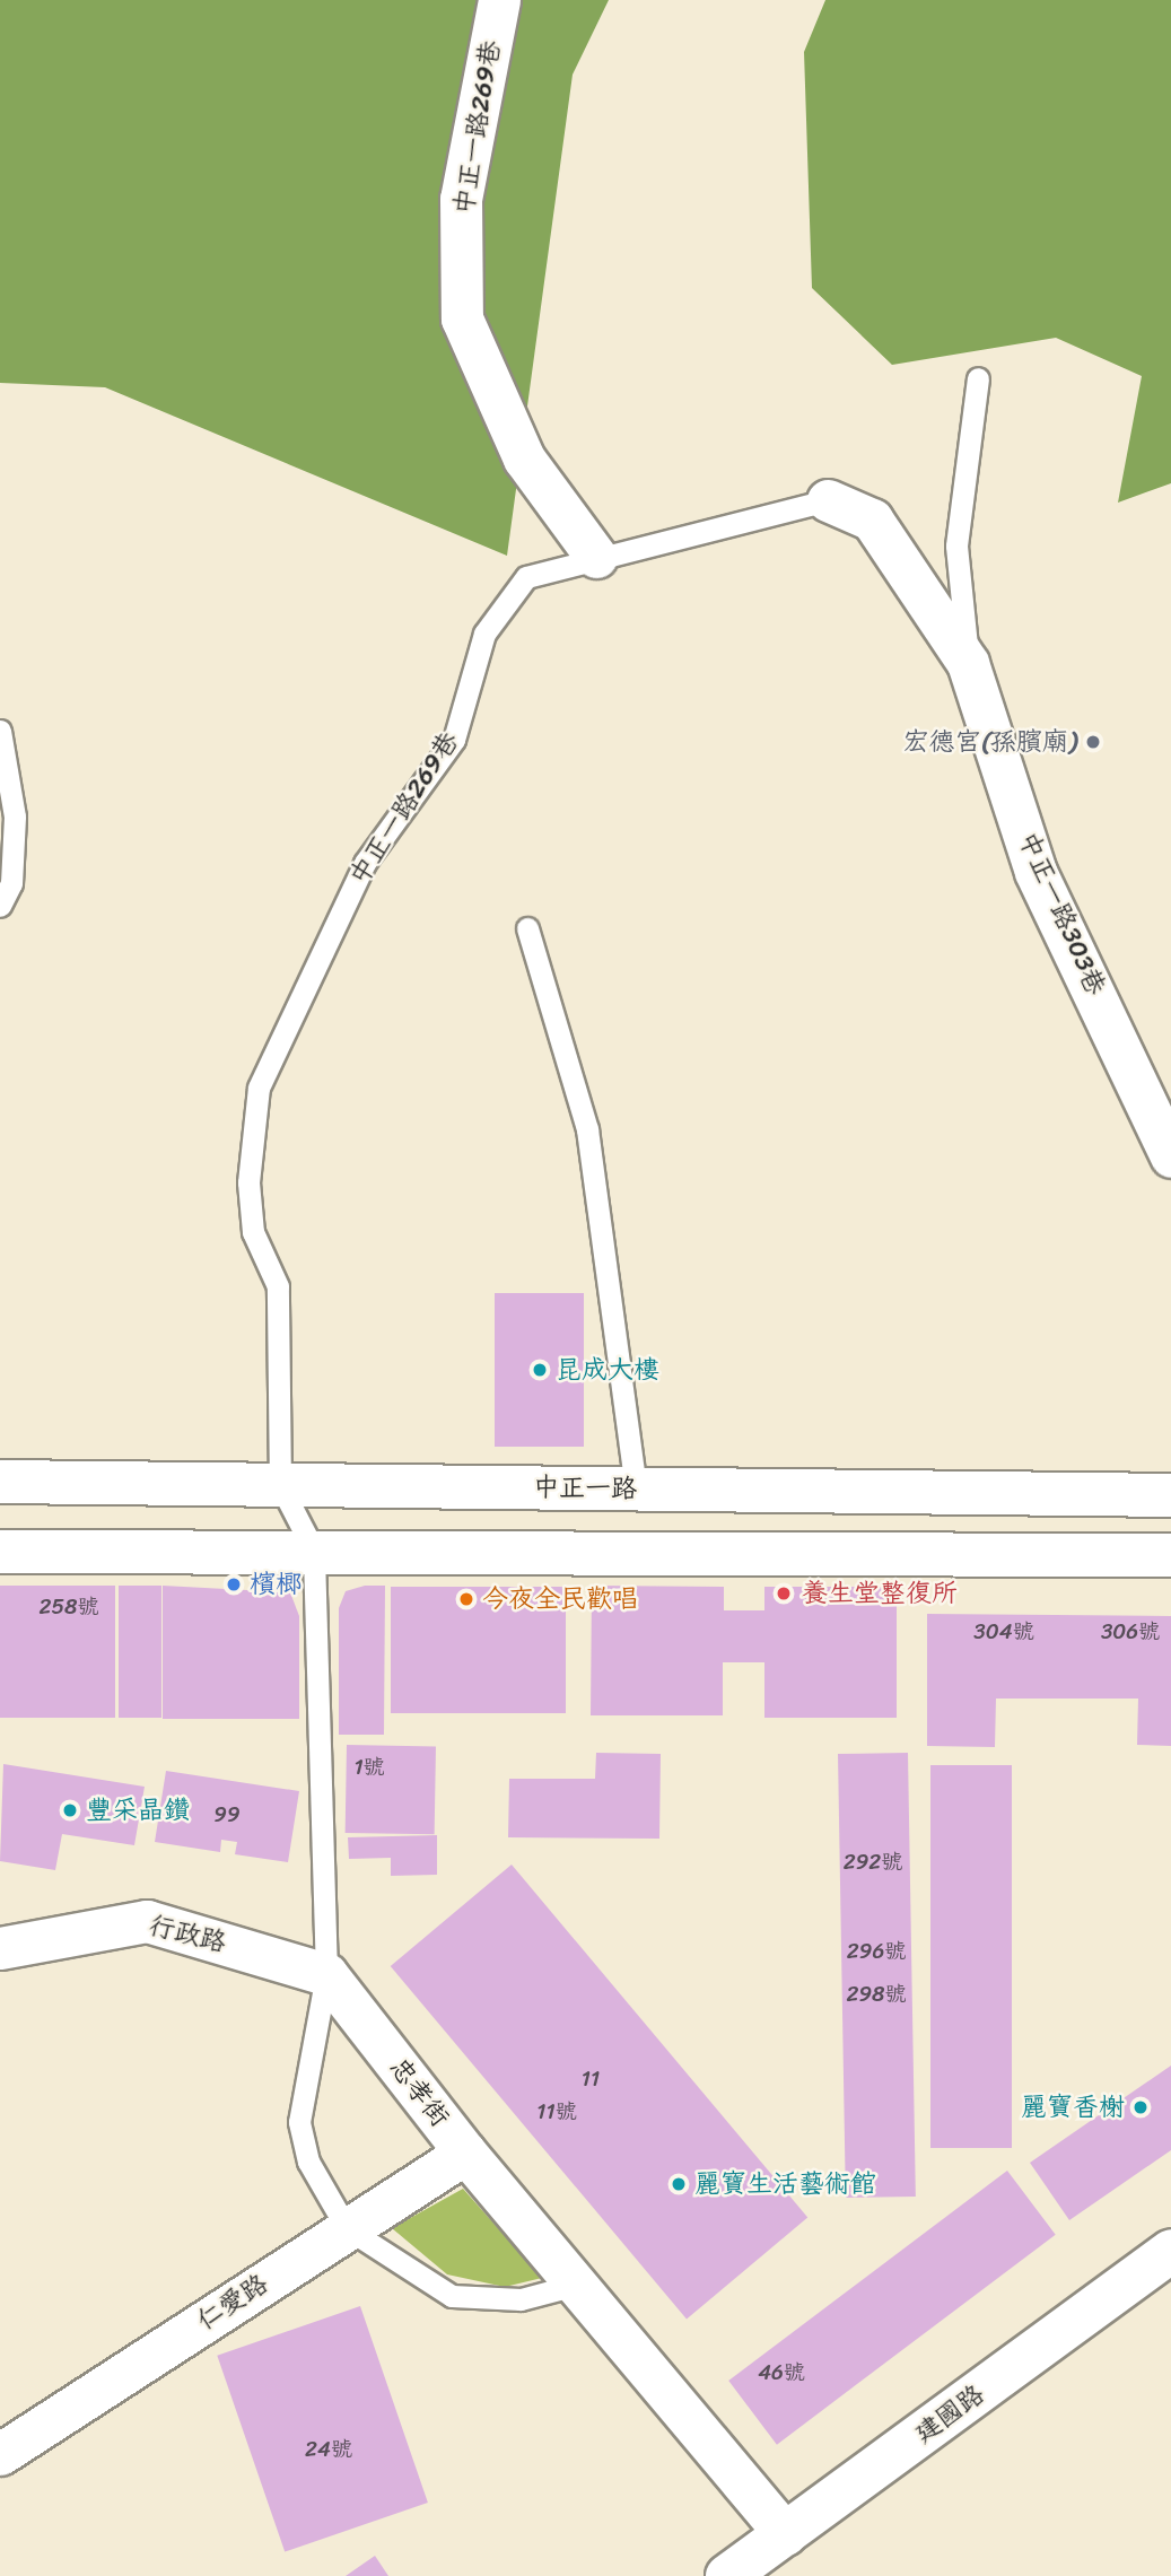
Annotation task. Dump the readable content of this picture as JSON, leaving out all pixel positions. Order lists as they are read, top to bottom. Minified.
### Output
{"streets":{"main road":["中正一路","建國路"],"street":["中正一路269巷","中正一路303巷","行政路","忠孝街","仁愛路"]},"crossings":[["中正一路269巷","中正一路"],["行政路","忠孝街"],["忠孝街","仁愛路"],["忠孝街","建國路"]],"places":["宏德宮(孫臏廟)","昆成大樓","檳榔","養生堂整復所","今夜全民歡唱","豐采晶鑽","麗寶香榭","麗寶生活藝術館"],"house_numbers":["258號","304號","306號","1號","99","292號","296號","298號","11","11號","46號","24號"]}
